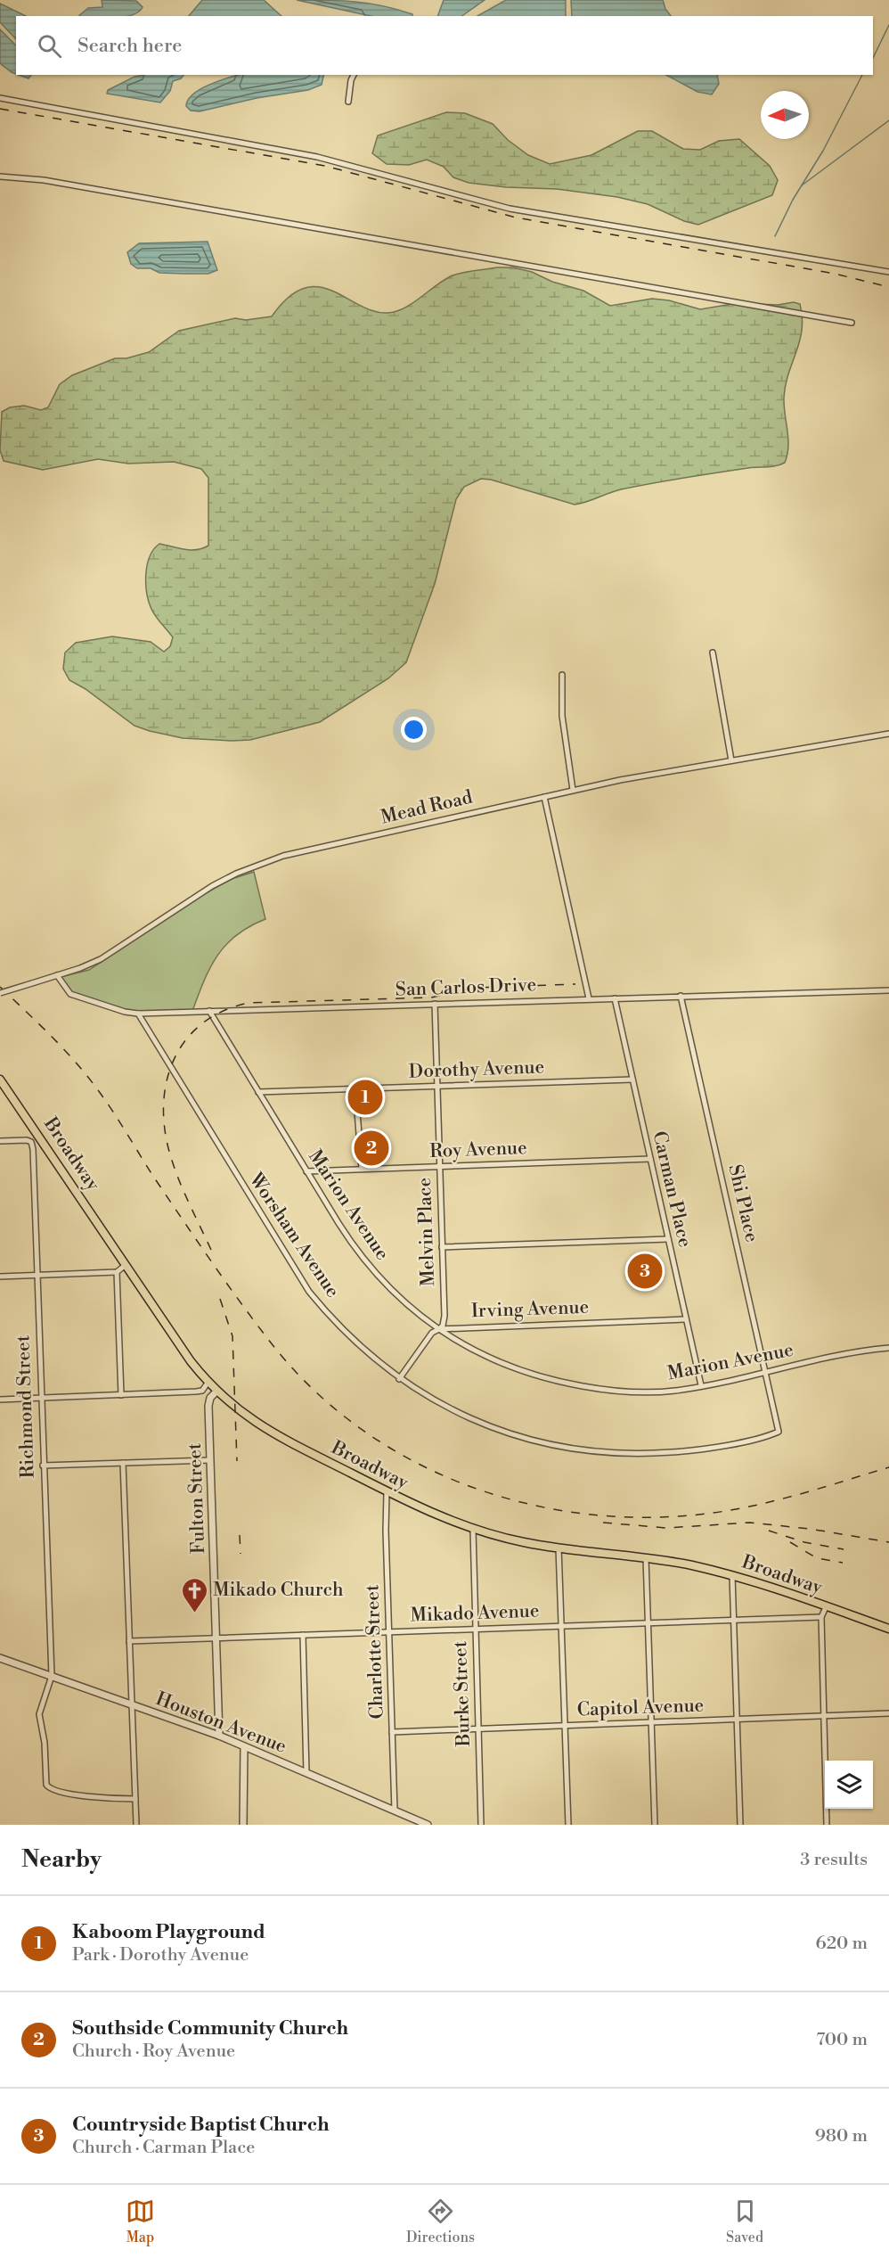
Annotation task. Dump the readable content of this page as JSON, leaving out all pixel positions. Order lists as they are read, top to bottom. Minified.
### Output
{"streets":{"main road":["Broadway"],"street":["Mead Road","San Carlos Drive","Dorothy Avenue","Roy Avenue","Carman Place","Shi Place","Marion Avenue","Melvin Place","Worsham Avenue","Irving Avenue","Richmond Street","Fulton Street","Mikado Avenue","Charlotte Street","Burke Street","Capitol Avenue","Houston Avenue"]},"crossings":[["Mead Road","San Carlos Drive"],["San Carlos Drive","Carman Place"],["San Carlos Drive","Shi Place"],["San Carlos Drive","Marion Avenue"],["San Carlos Drive","Melvin Place"],["San Carlos Drive","Worsham Avenue"],["Dorothy Avenue","Carman Place"],["Dorothy Avenue","Marion Avenue"],["Dorothy Avenue","Melvin Place"],["Roy Avenue","Carman Place"],["Roy Avenue","Marion Avenue"],["Roy Avenue","Melvin Place"],["Broadway","Fulton Street"],["Broadway","Charlotte Street"],["Broadway","Burke Street"],["Carman Place","Marion Avenue"],["Carman Place","Irving Avenue"],["Shi Place","Marion Avenue"],["Shi Place","Worsham Avenue"],["Marion Avenue","Melvin Place"],["Marion Avenue","Irving Avenue"],["Melvin Place","Irving Avenue"],["Richmond Street","Houston Avenue"],["Fulton Street","Mikado Avenue"],["Fulton Street","Houston Avenue"],["Mikado Avenue","Charlotte Street"],["Mikado Avenue","Burke Street"],["Charlotte Street","Capitol Avenue"],["Charlotte Street","Houston Avenue"],["Burke Street","Capitol Avenue"]],"places":{"church":["Mikado Church"]},"north":"left","page":{"search":"Search here","pins":["1","2","3"],"heading":["Nearby","3 results"],"list":[{"mark":"1","name":"Kaboom Playground","note":"Park · Dorothy Avenue","value":"620 m"},{"mark":"2","name":"Southside Community Church","note":"Church · Roy Avenue","value":"700 m"},{"mark":"3","name":"Countryside Baptist Church","note":"Church · Carman Place","value":"980 m"}],"nav":["Map","Directions","Saved"]}}
